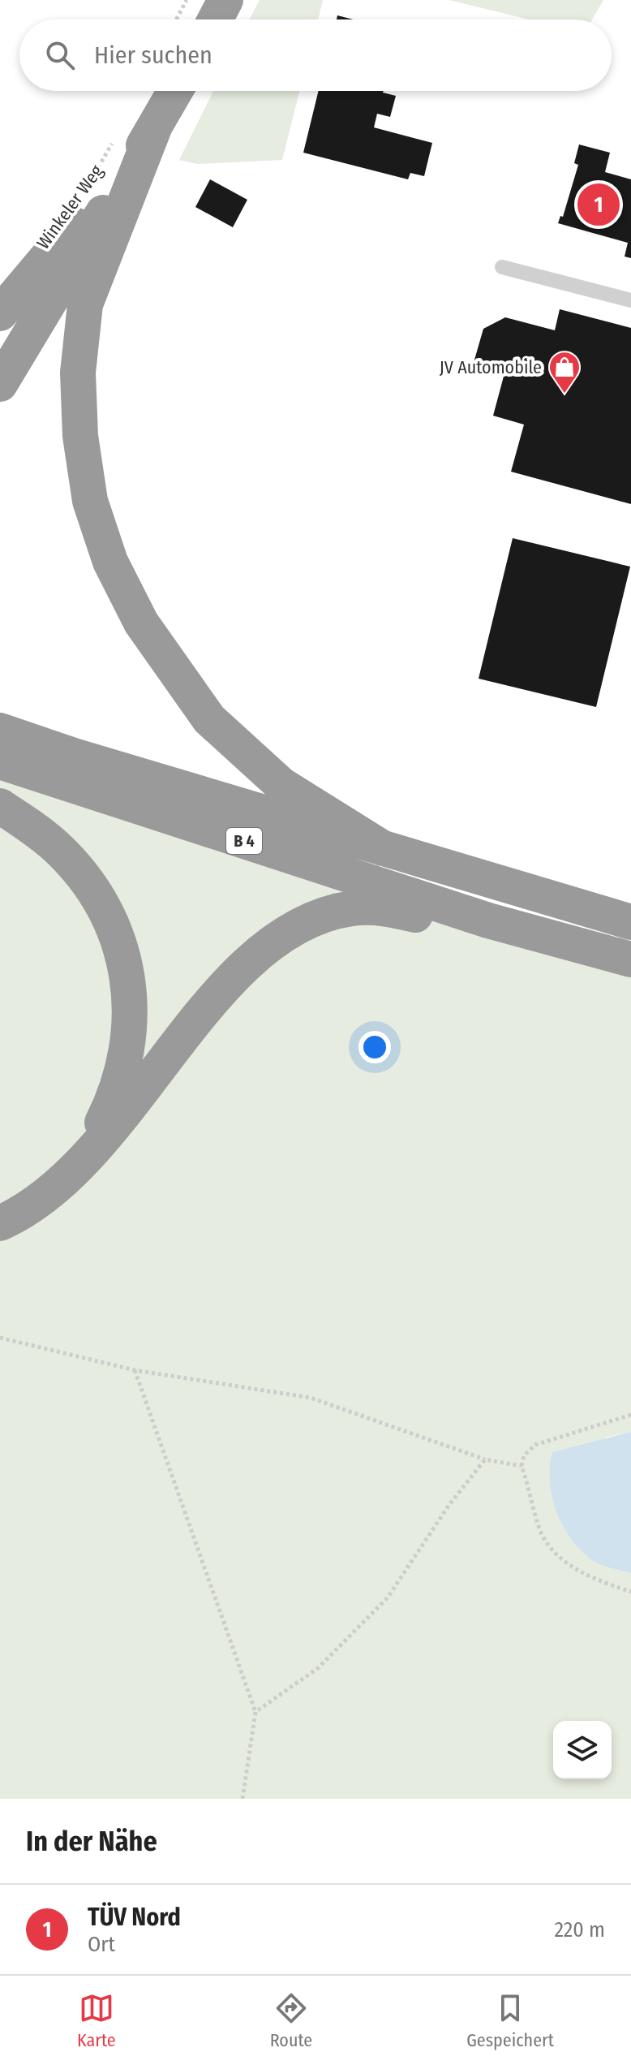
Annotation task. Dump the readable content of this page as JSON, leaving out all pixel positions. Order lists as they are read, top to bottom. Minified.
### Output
{"streets":{"highway":["B 4"],"path":["Winkeler Weg"]},"places":{"shop":["JV Automobile"]},"page":{"search":"Hier suchen","pins":"1","heading":"In der Nähe","list":[{"mark":"1","name":"TÜV Nord","note":"Ort","value":"220 m"}],"nav":["Karte","Route","Gespeichert"]}}
